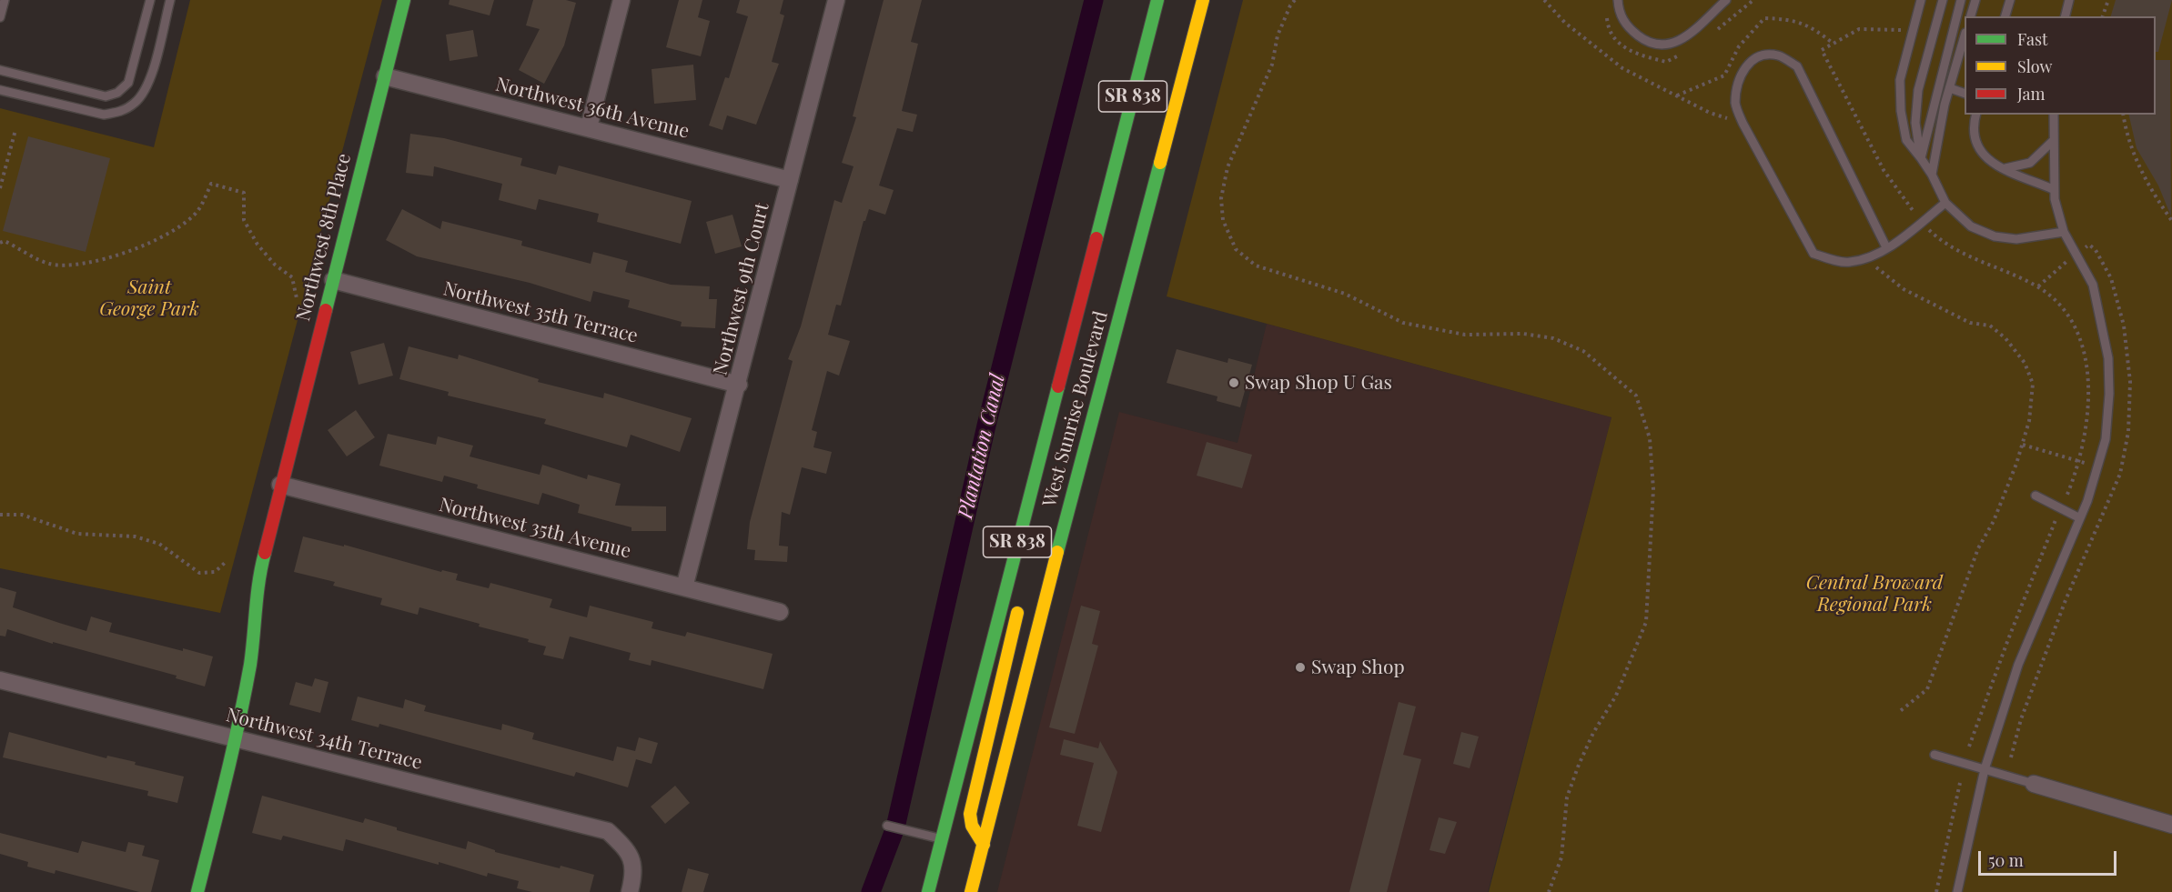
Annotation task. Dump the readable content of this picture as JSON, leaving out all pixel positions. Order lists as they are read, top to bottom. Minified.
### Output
{"streets":{"main road":["SR 838","Northwest 8th Place","West Sunrise Boulevard"],"street":["Northwest 36th Avenue","Northwest 9th Court","Northwest 35th Terrace","Northwest 35th Avenue","Northwest 34th Terrace"]},"crossings":[["Northwest 36th Avenue","Northwest 8th Place"],["Northwest 36th Avenue","Northwest 9th Court"],["Northwest 8th Place","Northwest 35th Terrace"],["Northwest 8th Place","Northwest 35th Avenue"],["Northwest 8th Place","Northwest 34th Terrace"],["Northwest 9th Court","Northwest 35th Terrace"],["Northwest 9th Court","Northwest 35th Avenue"]],"water":["Plantation Canal"],"parks":["Saint George Park","Central Broward Regional Park"],"places":["Swap Shop U Gas","Swap Shop"],"legend":["Fast","Slow","Jam"],"scale_bar":"50 m"}
